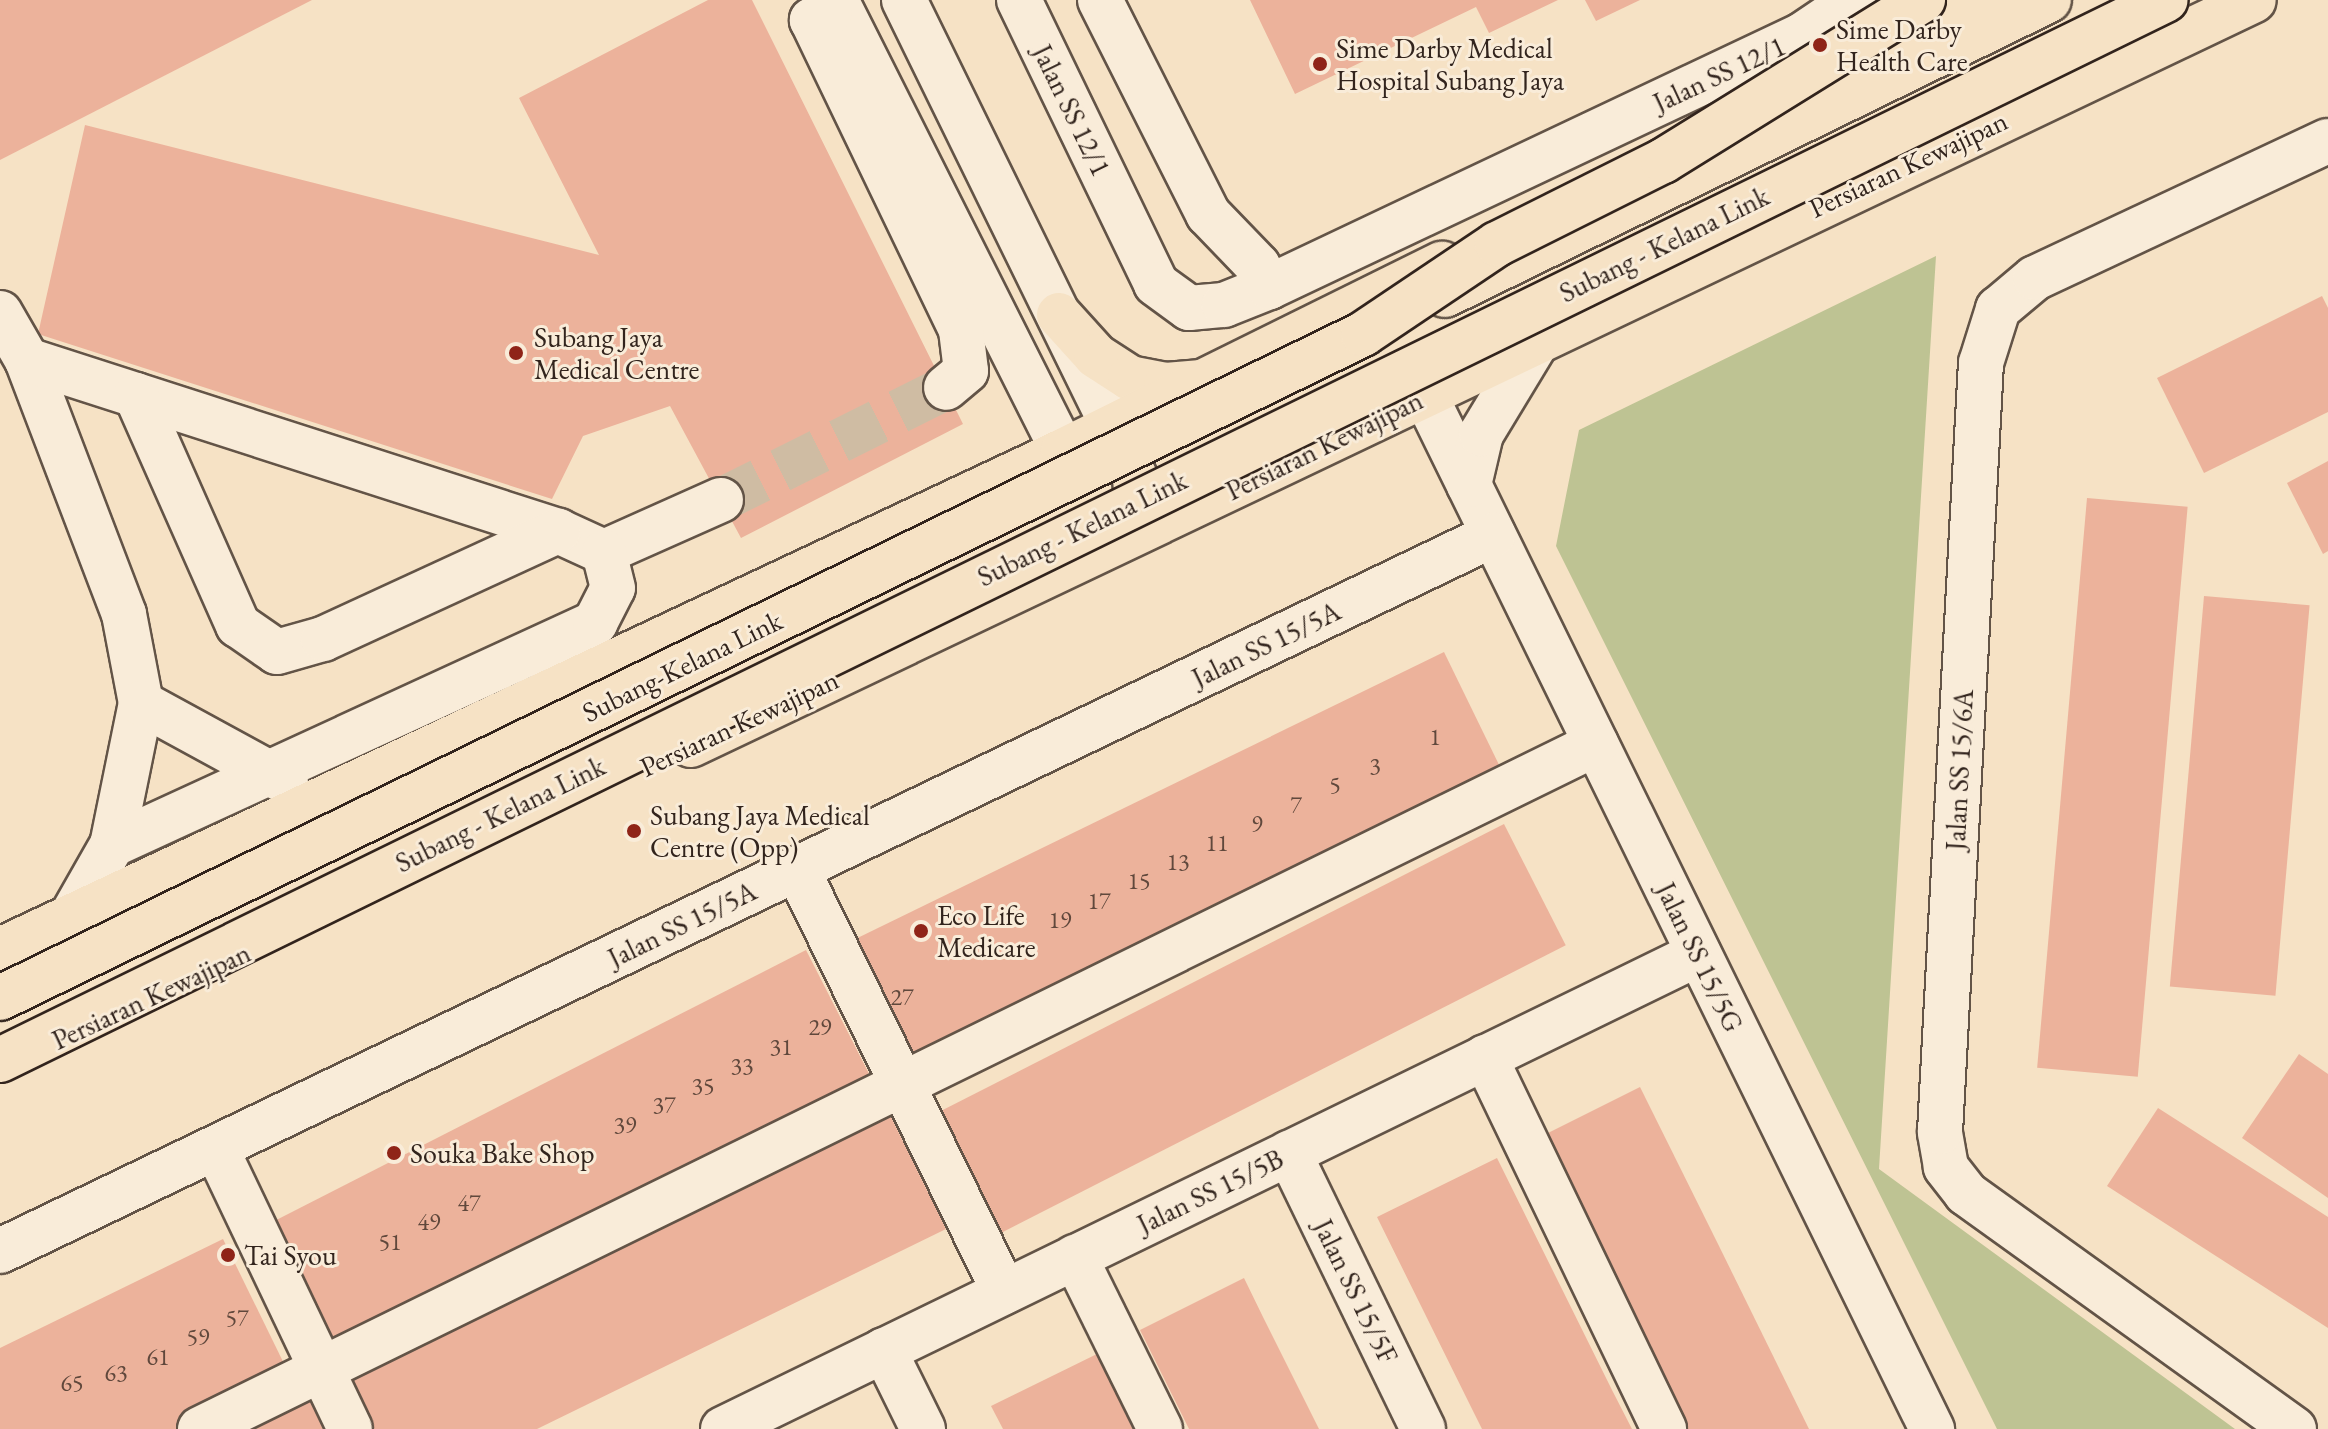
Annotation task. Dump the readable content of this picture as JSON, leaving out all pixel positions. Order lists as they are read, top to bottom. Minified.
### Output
{"streets":{"main road":["Persiaran Kewajipan","Subang - Kelana Link","Subang-Kelana Link"],"street":["Jalan SS 12/1","Jalan SS 15/5A","Jalan SS 15/6A","Jalan SS 15/5G","Jalan SS 15/5B","Jalan SS 15/5F"]},"crossings":[["Persiaran Kewajipan","Jalan SS 15/5G"],["Subang - Kelana Link","Subang-Kelana Link"],["Jalan SS 15/5A","Jalan SS 15/5G"],["Jalan SS 15/5G","Jalan SS 15/5B"],["Jalan SS 15/5B","Jalan SS 15/5F"]],"places":["Sime Darby Health Care","Sime Darby Medical Hospital Subang Jaya","Subang Jaya Medical Centre","Subang Jaya Medical Centre (Opp)","Eco Life Medicare","Souka Bake Shop","Tai Syou"],"house_numbers":["1","3","5","7","9","11","13","15","17","19","27","29","31","33","35","37","39","47","49","51","57","59","61","63","65"]}
